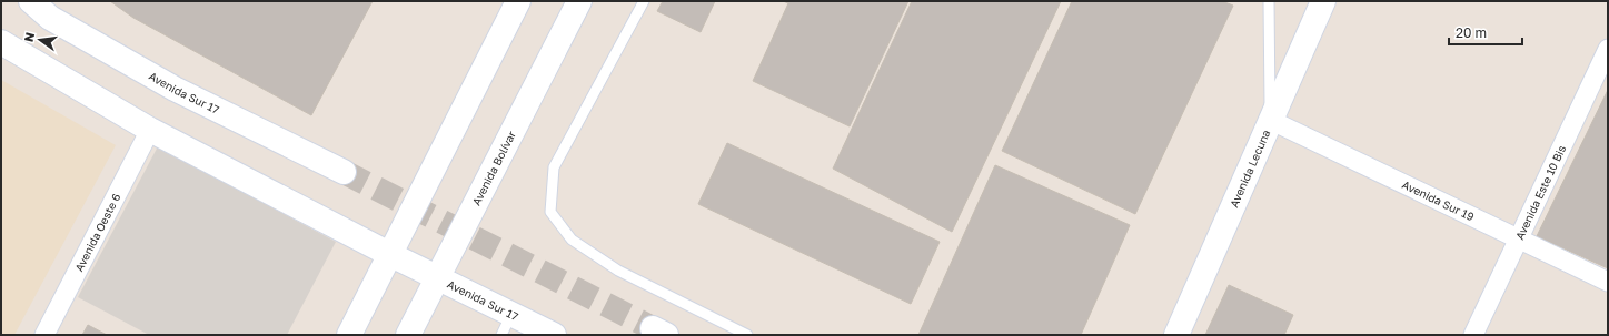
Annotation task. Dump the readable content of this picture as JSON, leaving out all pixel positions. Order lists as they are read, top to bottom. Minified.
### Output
{"streets":{"main road":["Avenida Sur 17","Avenida Lecuna","Avenida Bolívar"],"street":["Avenida Este 10 Bis","Avenida Sur 19","Avenida Oeste 6"]},"crossings":[["Avenida Sur 17","Avenida Bolívar"],["Avenida Sur 17","Avenida Oeste 6"],["Avenida Lecuna","Avenida Sur 19"],["Avenida Este 10 Bis","Avenida Sur 19"]],"scale_bar":"20 m","north":"left"}
